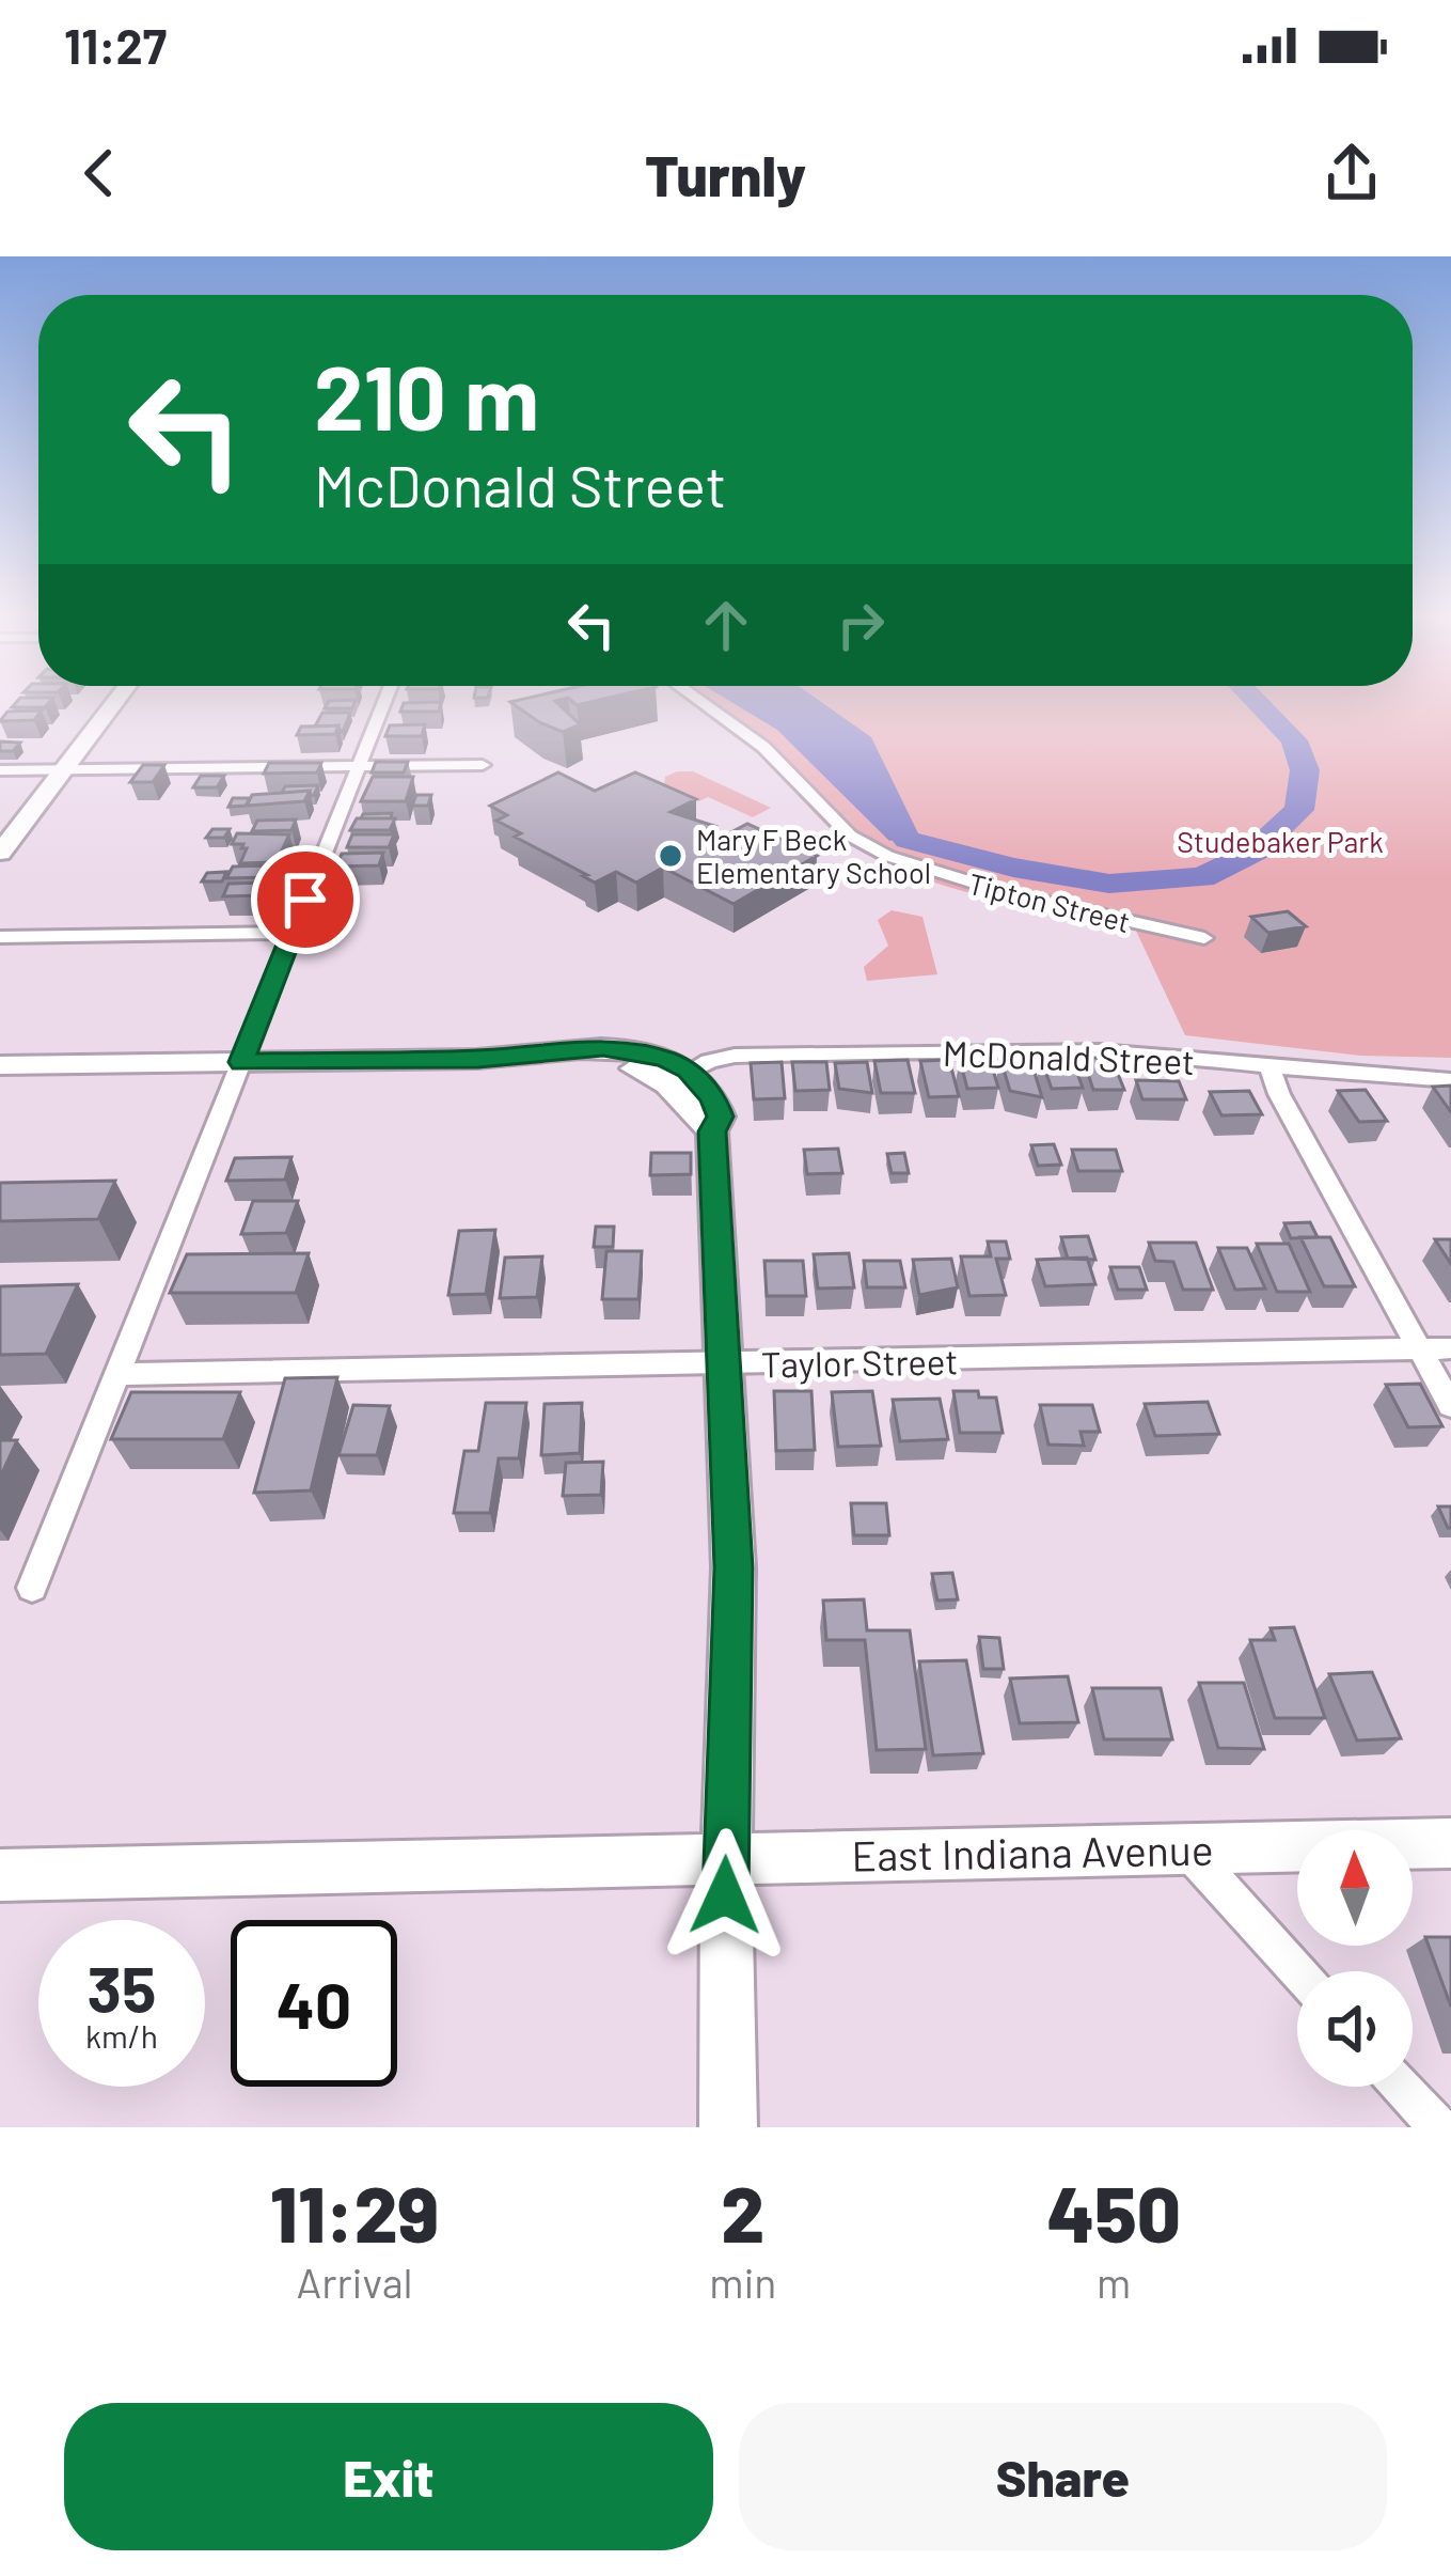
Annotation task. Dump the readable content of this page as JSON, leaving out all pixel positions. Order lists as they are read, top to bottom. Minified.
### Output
{"streets":{"street":["Tipton Street","McDonald Street","Taylor Street","East Indiana Avenue"]},"parks":["Studebaker Park"],"places":["Mary F Beck Elementary School"],"north":"top","page":{"status":"11:27","header":"Turnly","turn":["210 m","McDonald Street"],"speed":"35 km/h","limit":"40","eta":["11:29","Arrival","2","min","450","m"],"buttons":["Exit","Share"]}}
